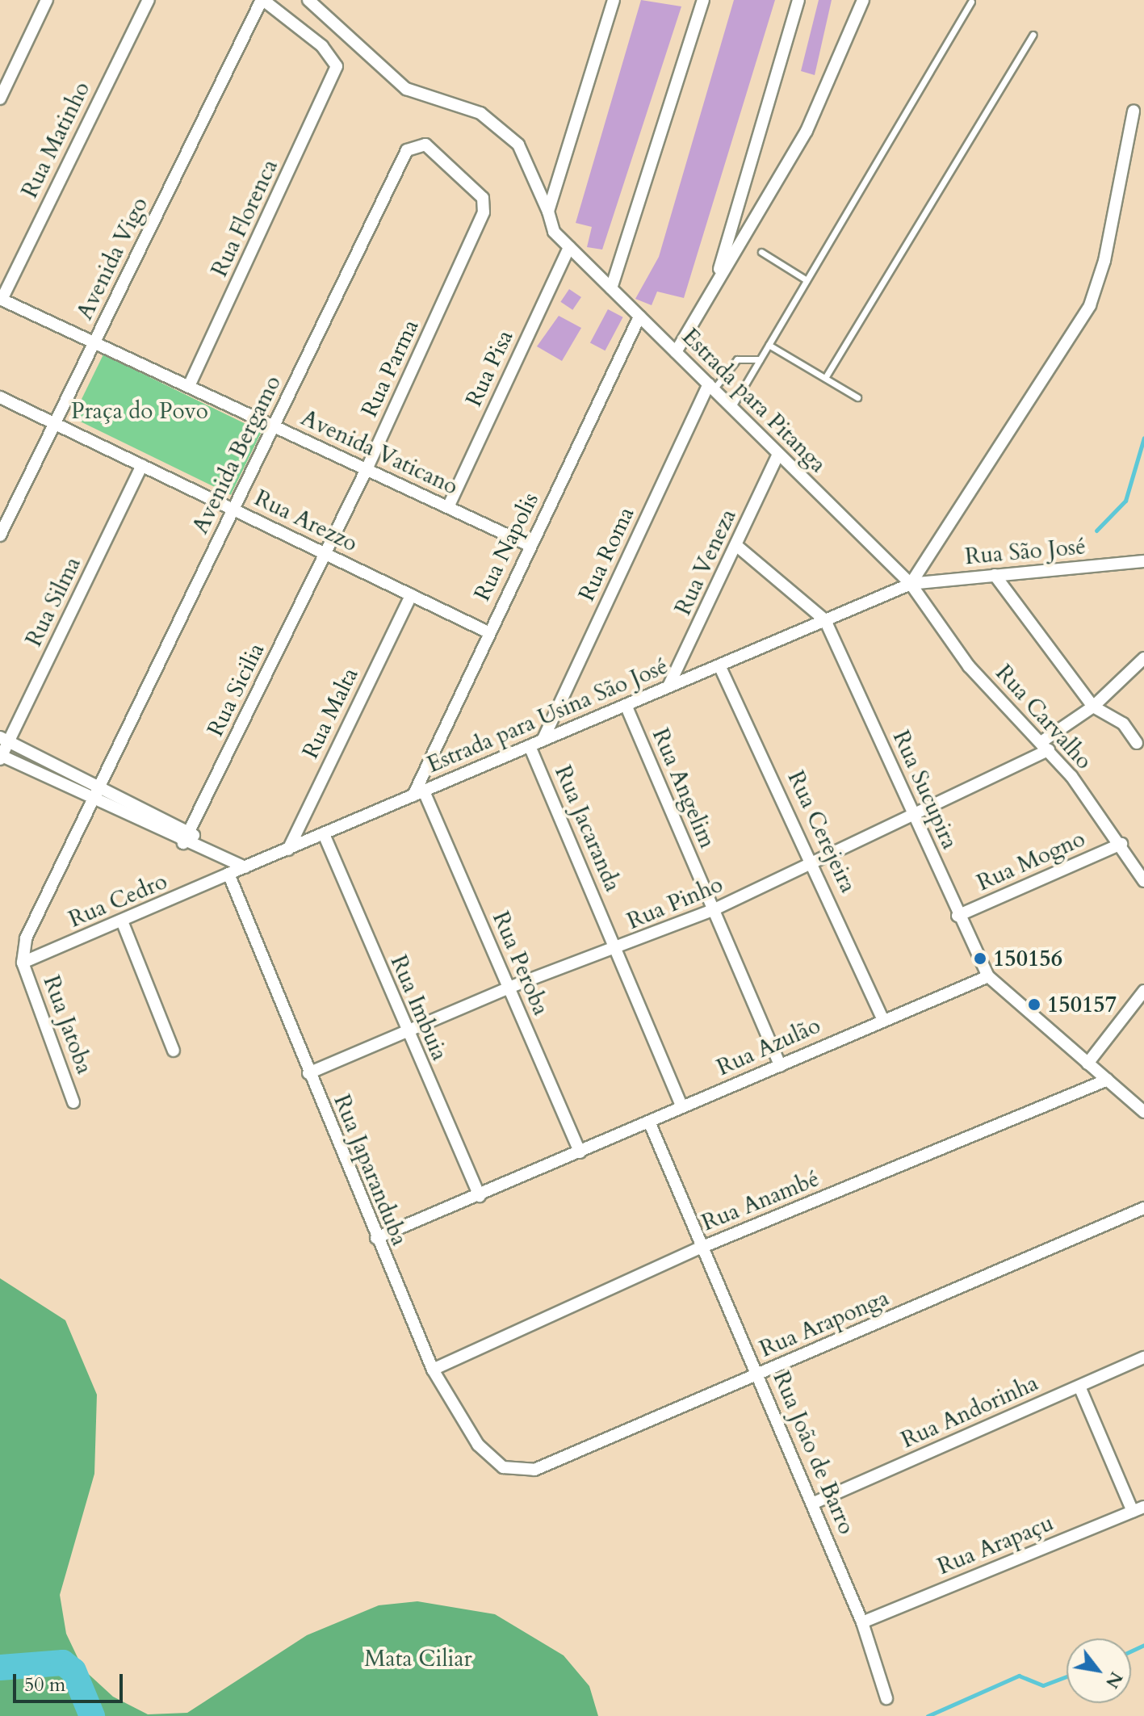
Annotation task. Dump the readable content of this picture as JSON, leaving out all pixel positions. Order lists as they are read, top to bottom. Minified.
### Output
{"streets":{"street":["Rua Matinho","Rua Florenca","Avenida Vigo","Rua Parma","Rua Pisa","Estrada para Pitanga","Avenida Vaticano","Avenida Bergamo","Rua Arezzo","Rua Napolis","Rua São José","Rua Roma","Rua Veneza","Rua Silma","Rua Sicilia","Rua Malta","Estrada para Usina São José","Rua Carvalho","Rua Angelim","Rua Sucupira","Rua Jacaranda","Rua Cerejeira","Rua Mogno","Rua Cedro","Rua Pinho","Rua Peroba","Rua Imbuia","Rua Jatoba","Rua Azulão","Rua Japaranduba","Rua Anambé","Rua Araponga","Rua Andorinha","Rua João de Barro","Rua Arapaçu"]},"crossings":[["Rua Matinho","Avenida Vaticano"],["Rua Florenca","Avenida Vigo"],["Rua Florenca","Avenida Vaticano"],["Avenida Vigo","Avenida Vaticano"],["Avenida Vigo","Rua Arezzo"],["Rua Parma","Avenida Vaticano"],["Rua Parma","Avenida Bergamo"],["Rua Parma","Rua Arezzo"],["Rua Parma","Rua Sicilia"],["Rua Pisa","Estrada para Pitanga"],["Rua Pisa","Avenida Vaticano"],["Estrada para Pitanga","Rua Napolis"],["Estrada para Pitanga","Rua São José"],["Estrada para Pitanga","Rua Roma"],["Estrada para Pitanga","Rua Veneza"],["Estrada para Pitanga","Estrada para Usina São José"],["Estrada para Pitanga","Rua Carvalho"],["Avenida Vaticano","Avenida Bergamo"],["Avenida Vaticano","Rua Napolis"],["Avenida Bergamo","Rua Arezzo"],["Avenida Bergamo","Rua Cedro"],["Avenida Bergamo","Rua Jatoba"],["Rua Arezzo","Rua Napolis"],["Rua Arezzo","Rua Silma"],["Rua Arezzo","Rua Sicilia"],["Rua Arezzo","Rua Malta"],["Rua Napolis","Estrada para Usina São José"],["Rua Napolis","Rua Peroba"],["Rua São José","Estrada para Usina São José"],["Rua São José","Rua Carvalho"],["Rua Roma","Estrada para Usina São José"],["Rua Veneza","Estrada para Usina São José"],["Rua Malta","Estrada para Usina São José"],["Estrada para Usina São José","Rua Carvalho"],["Estrada para Usina São José","Rua Angelim"],["Estrada para Usina São José","Rua Sucupira"],["Estrada para Usina São José","Rua Jacaranda"],["Estrada para Usina São José","Rua Cerejeira"],["Estrada para Usina São José","Rua Peroba"],["Estrada para Usina São José","Rua Imbuia"],["Rua Carvalho","Rua Mogno"],["Rua Carvalho","Rua Pinho"],["Rua Angelim","Rua Pinho"],["Rua Angelim","Rua Azulão"],["Rua Sucupira","Rua Mogno"],["Rua Sucupira","Rua Pinho"],["Rua Sucupira","Rua Azulão"],["Rua Jacaranda","Rua Pinho"],["Rua Jacaranda","Rua Azulão"],["Rua Cerejeira","Rua Pinho"],["Rua Cerejeira","Rua Azulão"],["Rua Cedro","Rua Jatoba"],["Rua Cedro","Rua Japaranduba"],["Rua Pinho","Rua Peroba"],["Rua Pinho","Rua Imbuia"],["Rua Pinho","Rua Japaranduba"],["Rua Peroba","Rua Azulão"],["Rua Imbuia","Rua Azulão"],["Rua Azulão","Rua Japaranduba"],["Rua Azulão","Rua João de Barro"],["Rua Japaranduba","Rua Anambé"],["Rua Japaranduba","Rua Araponga"],["Rua Anambé","Rua João de Barro"],["Rua Araponga","Rua João de Barro"],["Rua Andorinha","Rua João de Barro"],["Rua João de Barro","Rua Arapaçu"]],"parks":["Praça do Povo","Mata Ciliar"],"places":["150156","150157"],"scale_bar":"50 m","north":"bottom right"}
